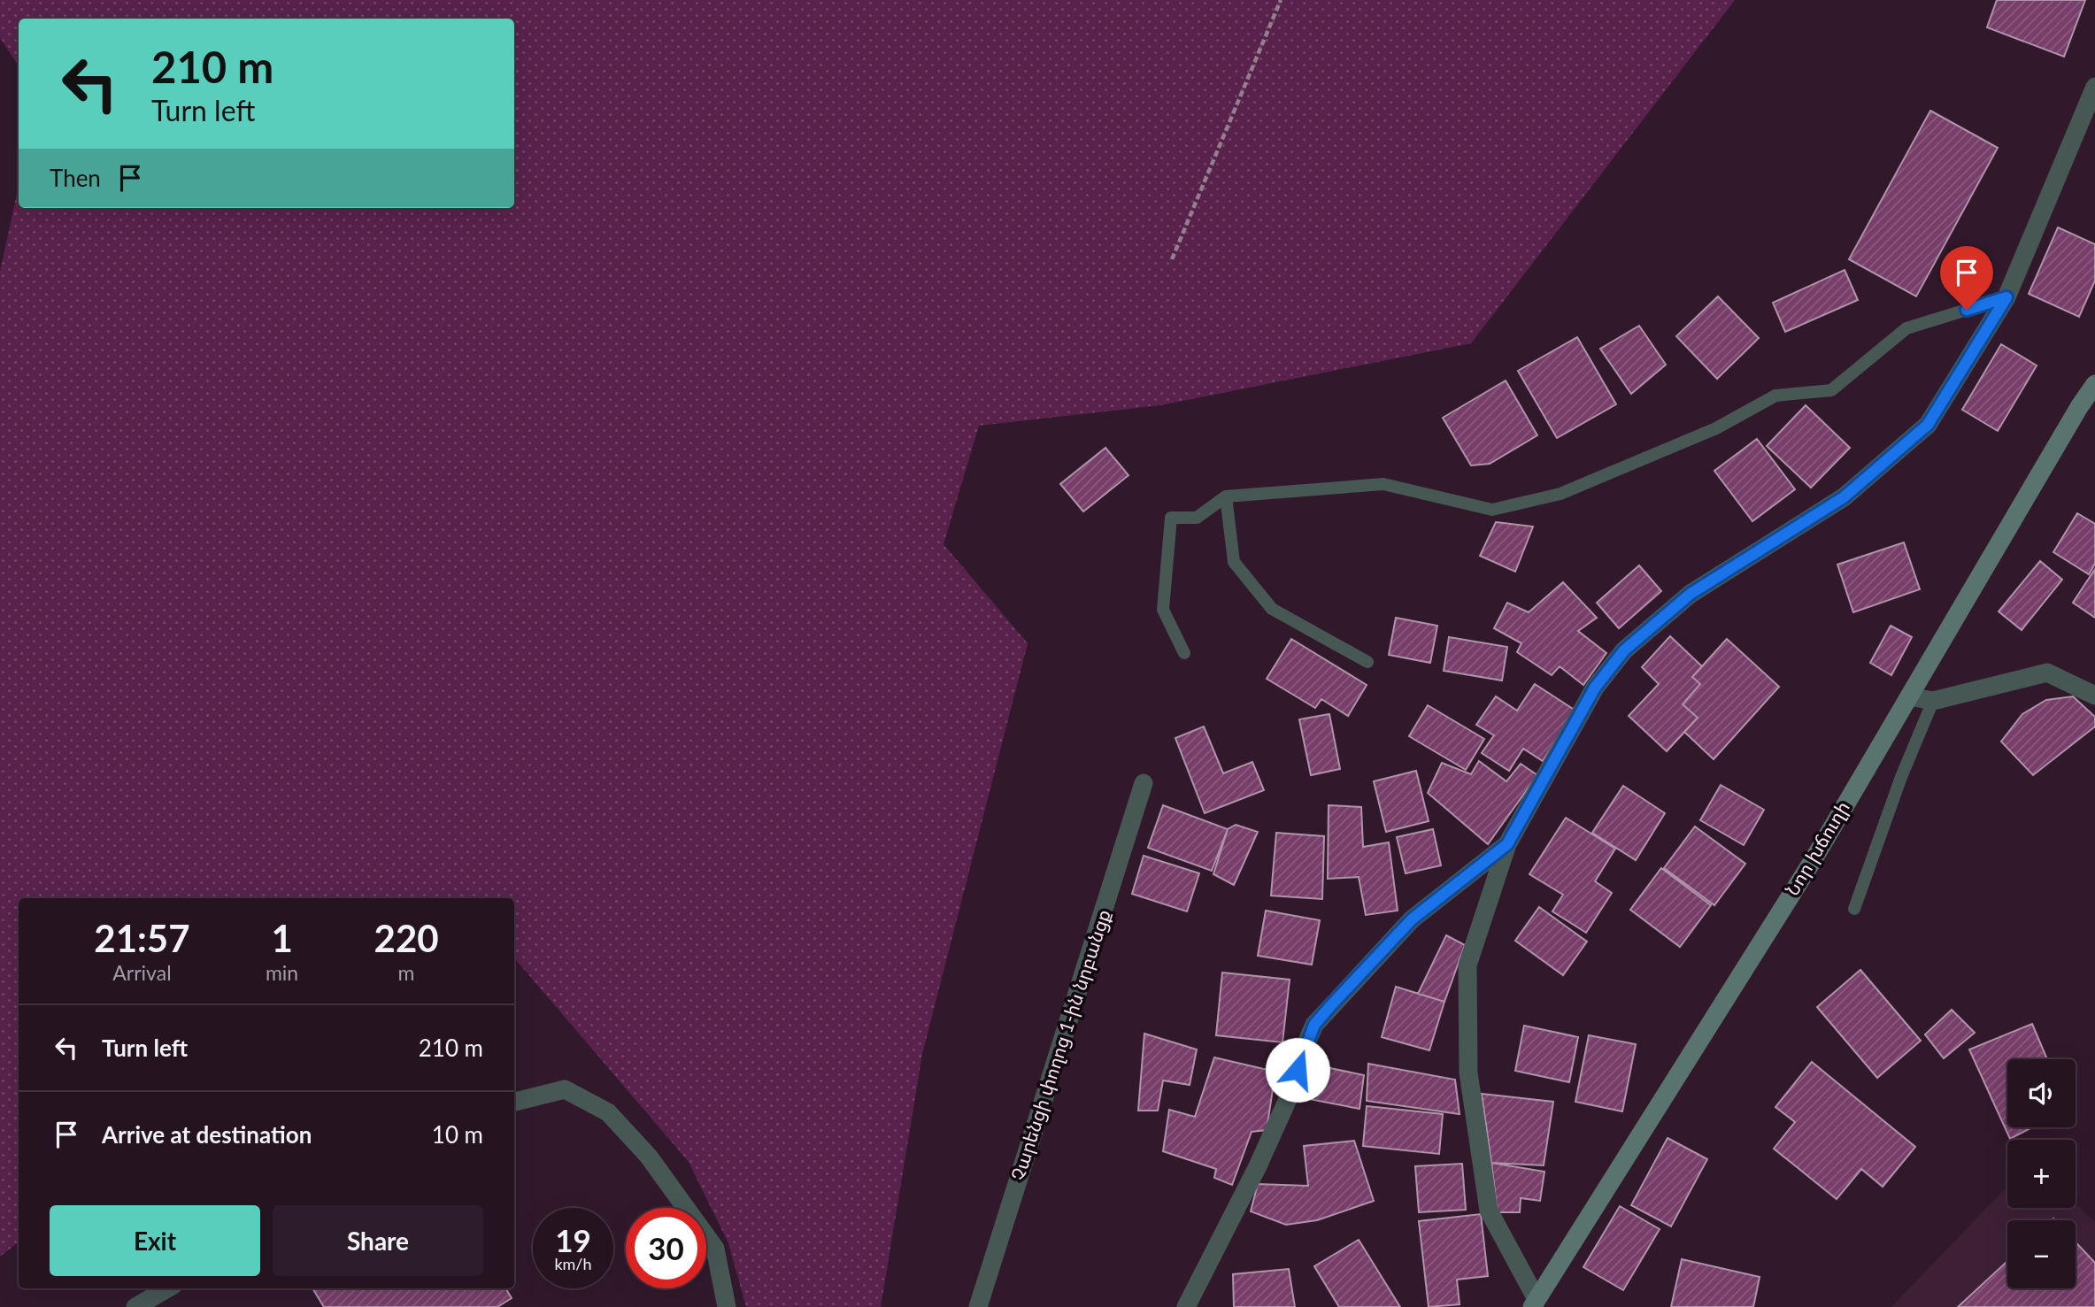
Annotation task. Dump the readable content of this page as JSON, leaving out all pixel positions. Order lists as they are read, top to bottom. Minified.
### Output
{"streets":{"main road":["Նոր խճուղի"],"street":["Չարենցի փողոց 1-ին նրբանցք"]},"page":{"turn":["210 m","Turn left"],"then":"Then","eta":["21:57","Arrival","1","min","220","m"],"list":[{"name":"Turn left","value":"210 m"},{"name":"Arrive at destination","value":"10 m"}],"map_buttons":["+","−"],"buttons":["Exit","Share"],"speed":"19 km/h","limit":"30"}}
